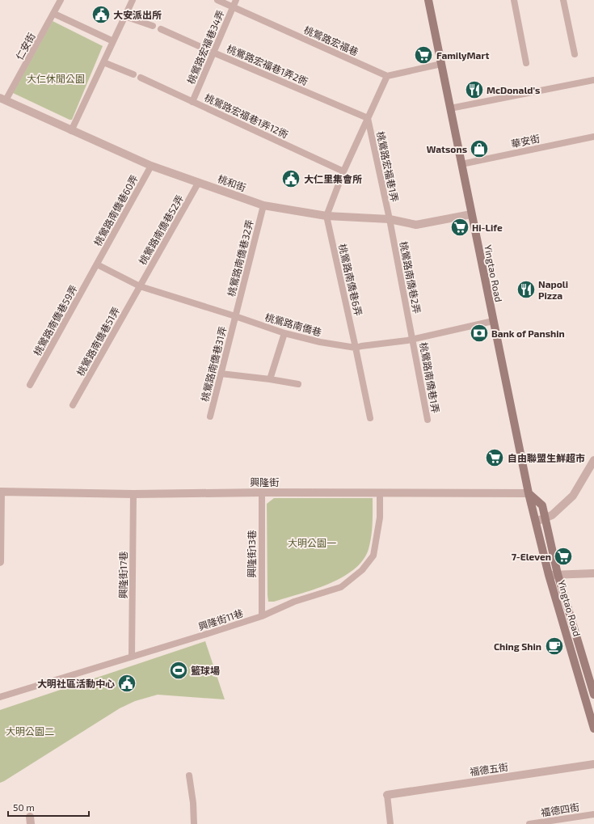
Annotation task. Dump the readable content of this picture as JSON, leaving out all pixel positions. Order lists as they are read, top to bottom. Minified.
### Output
{"streets":{"main road":["Yingtao Road"],"street":["桃和街","興隆街","福德五街"],"lane":["桃鶯路宏福巷","仁安街","桃鶯路宏福巷34弄","桃鶯路宏福巷1弄2衖","桃鶯路宏福巷1弄12衖","華安街","桃鶯路宏福巷1弄","桃鶯路南僑巷60弄","桃鶯路南僑巷52弄","桃鶯路南僑巷32弄","桃鶯路南僑巷2弄","桃鶯路南僑巷6弄","桃鶯路南僑巷59弄","桃鶯路南僑巷","桃鶯路南僑巷51弄","桃鶯路南僑巷31弄","桃鶯路南僑巷1弄","興隆街13巷","興隆街17巷","興隆街11巷","福德四街"]},"crossings":[["桃鶯路宏福巷","桃鶯路宏福巷34弄"],["桃鶯路宏福巷","桃鶯路宏福巷1弄"],["仁安街","桃和街"],["桃鶯路宏福巷34弄","桃鶯路宏福巷1弄2衖"],["桃鶯路宏福巷34弄","桃鶯路宏福巷1弄12衖"],["桃鶯路宏福巷1弄2衖","桃鶯路宏福巷1弄"],["桃鶯路宏福巷1弄12衖","桃鶯路宏福巷1弄"],["華安街","Yingtao Road"],["桃鶯路宏福巷1弄","桃和街"],["桃鶯路宏福巷1弄","桃鶯路南僑巷2弄"],["桃鶯路宏福巷1弄","桃鶯路南僑巷6弄"],["桃和街","桃鶯路南僑巷60弄"],["桃和街","桃鶯路南僑巷52弄"],["桃和街","桃鶯路南僑巷32弄"],["桃和街","Yingtao Road"],["桃和街","桃鶯路南僑巷2弄"],["桃和街","桃鶯路南僑巷6弄"],["桃鶯路南僑巷60弄","桃鶯路南僑巷59弄"],["桃鶯路南僑巷60弄","桃鶯路南僑巷"],["桃鶯路南僑巷52弄","桃鶯路南僑巷"],["桃鶯路南僑巷52弄","桃鶯路南僑巷51弄"],["桃鶯路南僑巷32弄","桃鶯路南僑巷"],["桃鶯路南僑巷32弄","桃鶯路南僑巷31弄"],["Yingtao Road","桃鶯路南僑巷"],["Yingtao Road","興隆街"],["桃鶯路南僑巷2弄","桃鶯路南僑巷"],["桃鶯路南僑巷2弄","桃鶯路南僑巷1弄"],["桃鶯路南僑巷6弄","桃鶯路南僑巷"],["桃鶯路南僑巷59弄","桃鶯路南僑巷"],["桃鶯路南僑巷","桃鶯路南僑巷51弄"],["桃鶯路南僑巷","桃鶯路南僑巷31弄"],["桃鶯路南僑巷","桃鶯路南僑巷1弄"],["興隆街","興隆街13巷"],["興隆街","興隆街17巷"],["興隆街","興隆街11巷"],["興隆街13巷","興隆街11巷"],["興隆街17巷","興隆街11巷"]],"parks":["大仁休閒公園","大明公園一","大明公園二"],"places":{"public building":["大安派出所","大仁里集會所","大明社區活動中心"],"supermarket":["FamilyMart","Hi-Life","自由聯盟生鮮超市","7-Eleven"],"restaurant":["McDonald's","Napoli Pizza"],"shop":["Watsons"],"bank":["Bank of Panshin"],"cafe":["Ching Shin"],"sports":["籃球場"]},"scale_bar":"50 m"}
